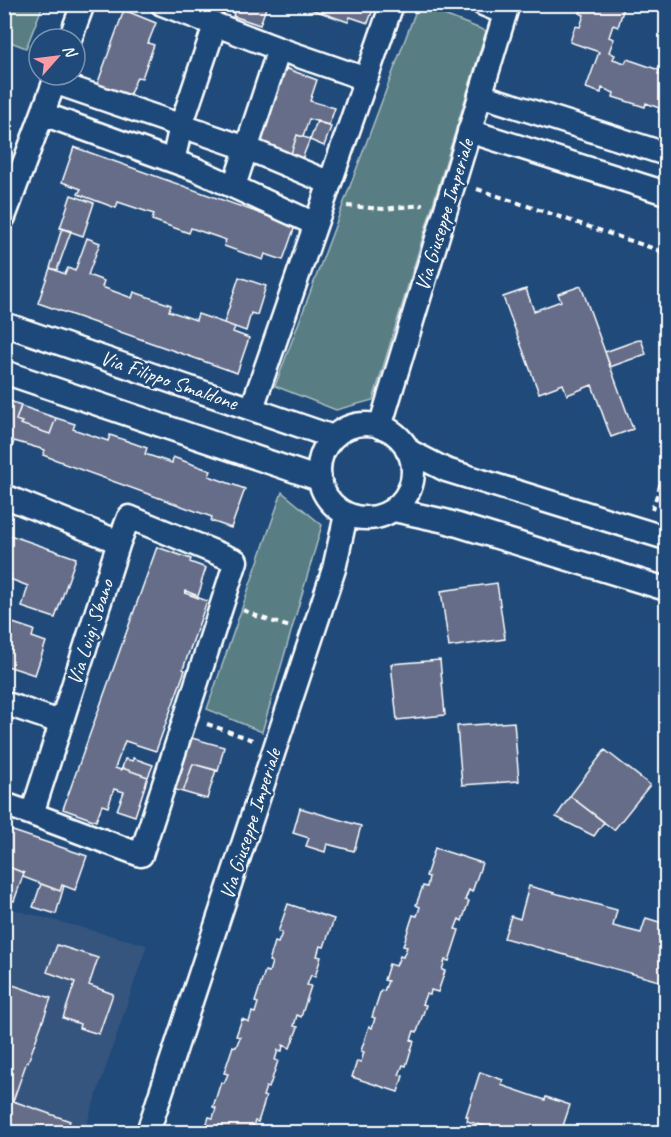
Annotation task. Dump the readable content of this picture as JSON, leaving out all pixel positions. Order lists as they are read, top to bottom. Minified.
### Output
{"streets":{"street":["Via Giuseppe Imperiale","Via Filippo Smaldone","Via Luigi Sbano"]},"crossings":[["Via Giuseppe Imperiale","Via Filippo Smaldone"]],"north":"top right"}
